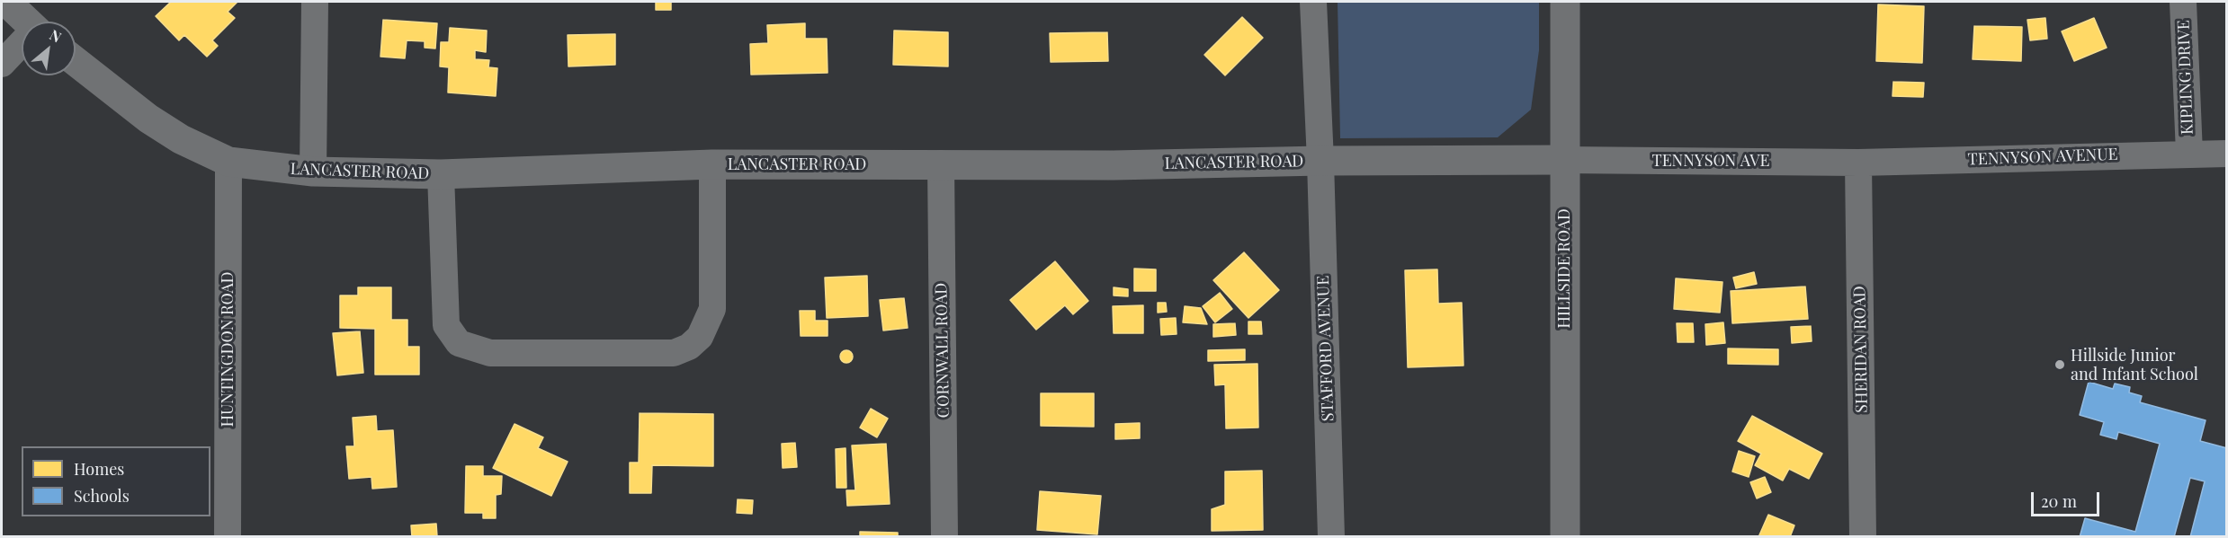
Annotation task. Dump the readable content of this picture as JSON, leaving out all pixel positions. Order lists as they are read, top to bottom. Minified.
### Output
{"streets":{"street":["KIPLING DRIVE","TENNYSON AVENUE","TENNYSON AVE","LANCASTER ROAD","HILLSIDE ROAD","STAFFORD AVENUE","HUNTINGDON ROAD","SHERIDAN ROAD","CORNWALL ROAD"]},"crossings":[["KIPLING DRIVE","TENNYSON AVENUE"],["TENNYSON AVENUE","TENNYSON AVE"],["TENNYSON AVENUE","SHERIDAN ROAD"],["TENNYSON AVE","LANCASTER ROAD"],["TENNYSON AVE","HILLSIDE ROAD"],["TENNYSON AVE","SHERIDAN ROAD"],["LANCASTER ROAD","HILLSIDE ROAD"],["LANCASTER ROAD","STAFFORD AVENUE"],["LANCASTER ROAD","HUNTINGDON ROAD"],["LANCASTER ROAD","CORNWALL ROAD"]],"places":["Hillside Junior and Infant School"],"legend":["Homes","Schools"],"scale_bar":"20 m","north":"top right"}
